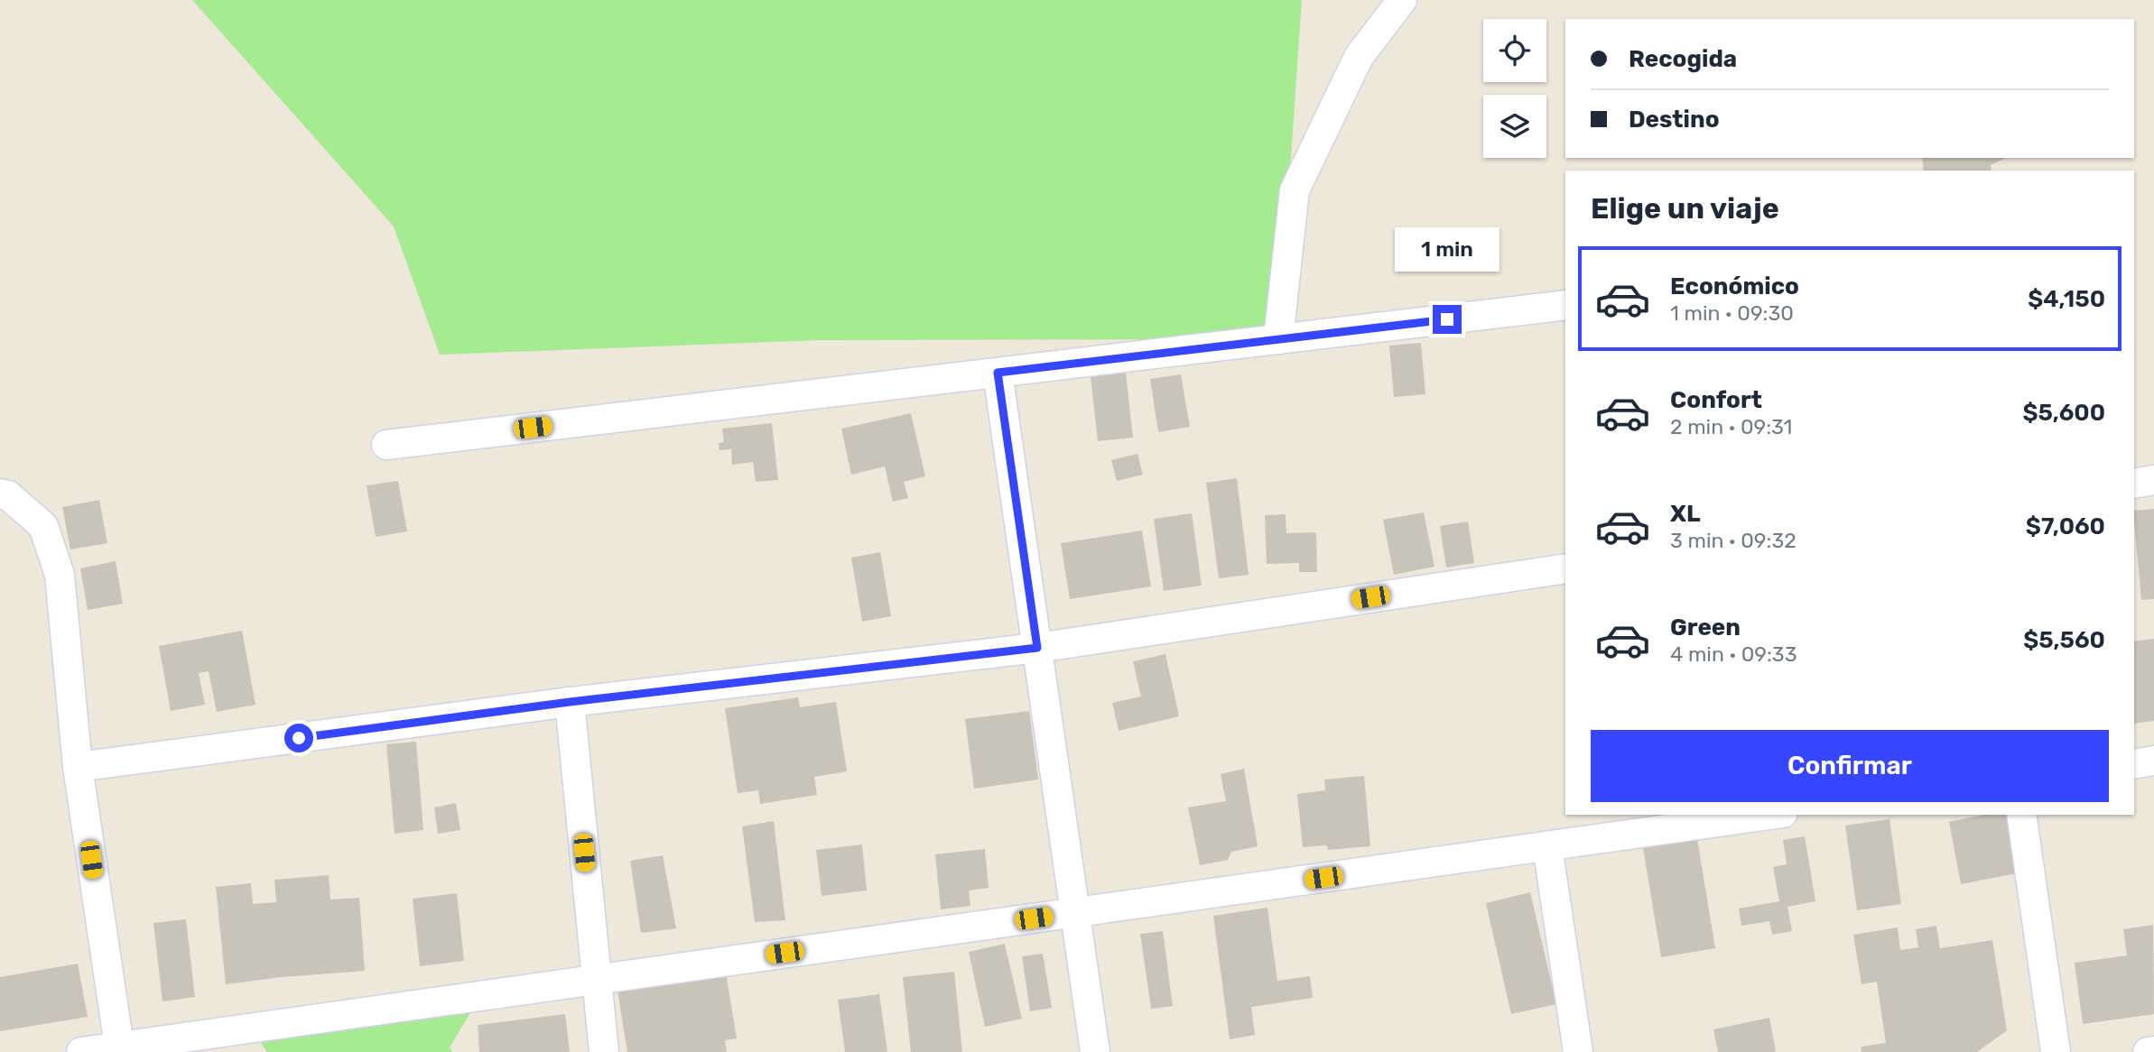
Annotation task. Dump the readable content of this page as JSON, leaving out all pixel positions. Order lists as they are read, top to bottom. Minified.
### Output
{"page":{"banner":["Recogida","Destino"],"heading":"Elige un viaje","bubble":"1 min","list":[{"name":"Económico","note":"1 min · 09:30","value":"$4,150"},{"name":"Confort","note":"2 min · 09:31","value":"$5,600"},{"name":"XL","note":"3 min · 09:32","value":"$7,060"},{"name":"Green","note":"4 min · 09:33","value":"$5,560"}],"buttons":"Confirmar"}}
